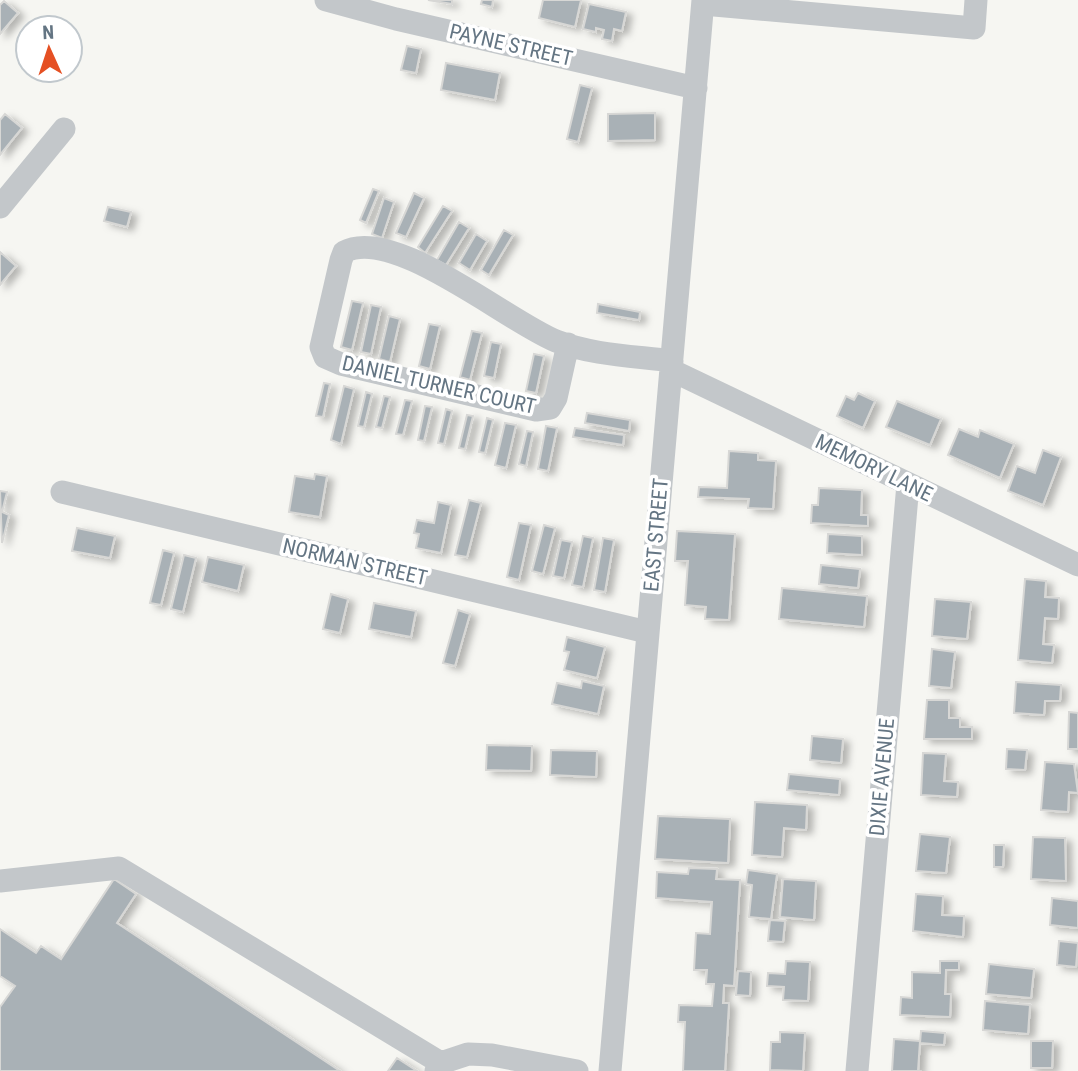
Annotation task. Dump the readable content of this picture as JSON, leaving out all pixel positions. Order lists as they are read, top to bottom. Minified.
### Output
{"streets":{"street":["PAYNE STREET","DANIEL TURNER COURT","MEMORY LANE","EAST STREET","NORMAN STREET","DIXIE AVENUE"]},"crossings":[["PAYNE STREET","EAST STREET"],["DANIEL TURNER COURT","MEMORY LANE"],["DANIEL TURNER COURT","EAST STREET"],["MEMORY LANE","EAST STREET"],["MEMORY LANE","DIXIE AVENUE"],["EAST STREET","NORMAN STREET"]],"north":"top"}
